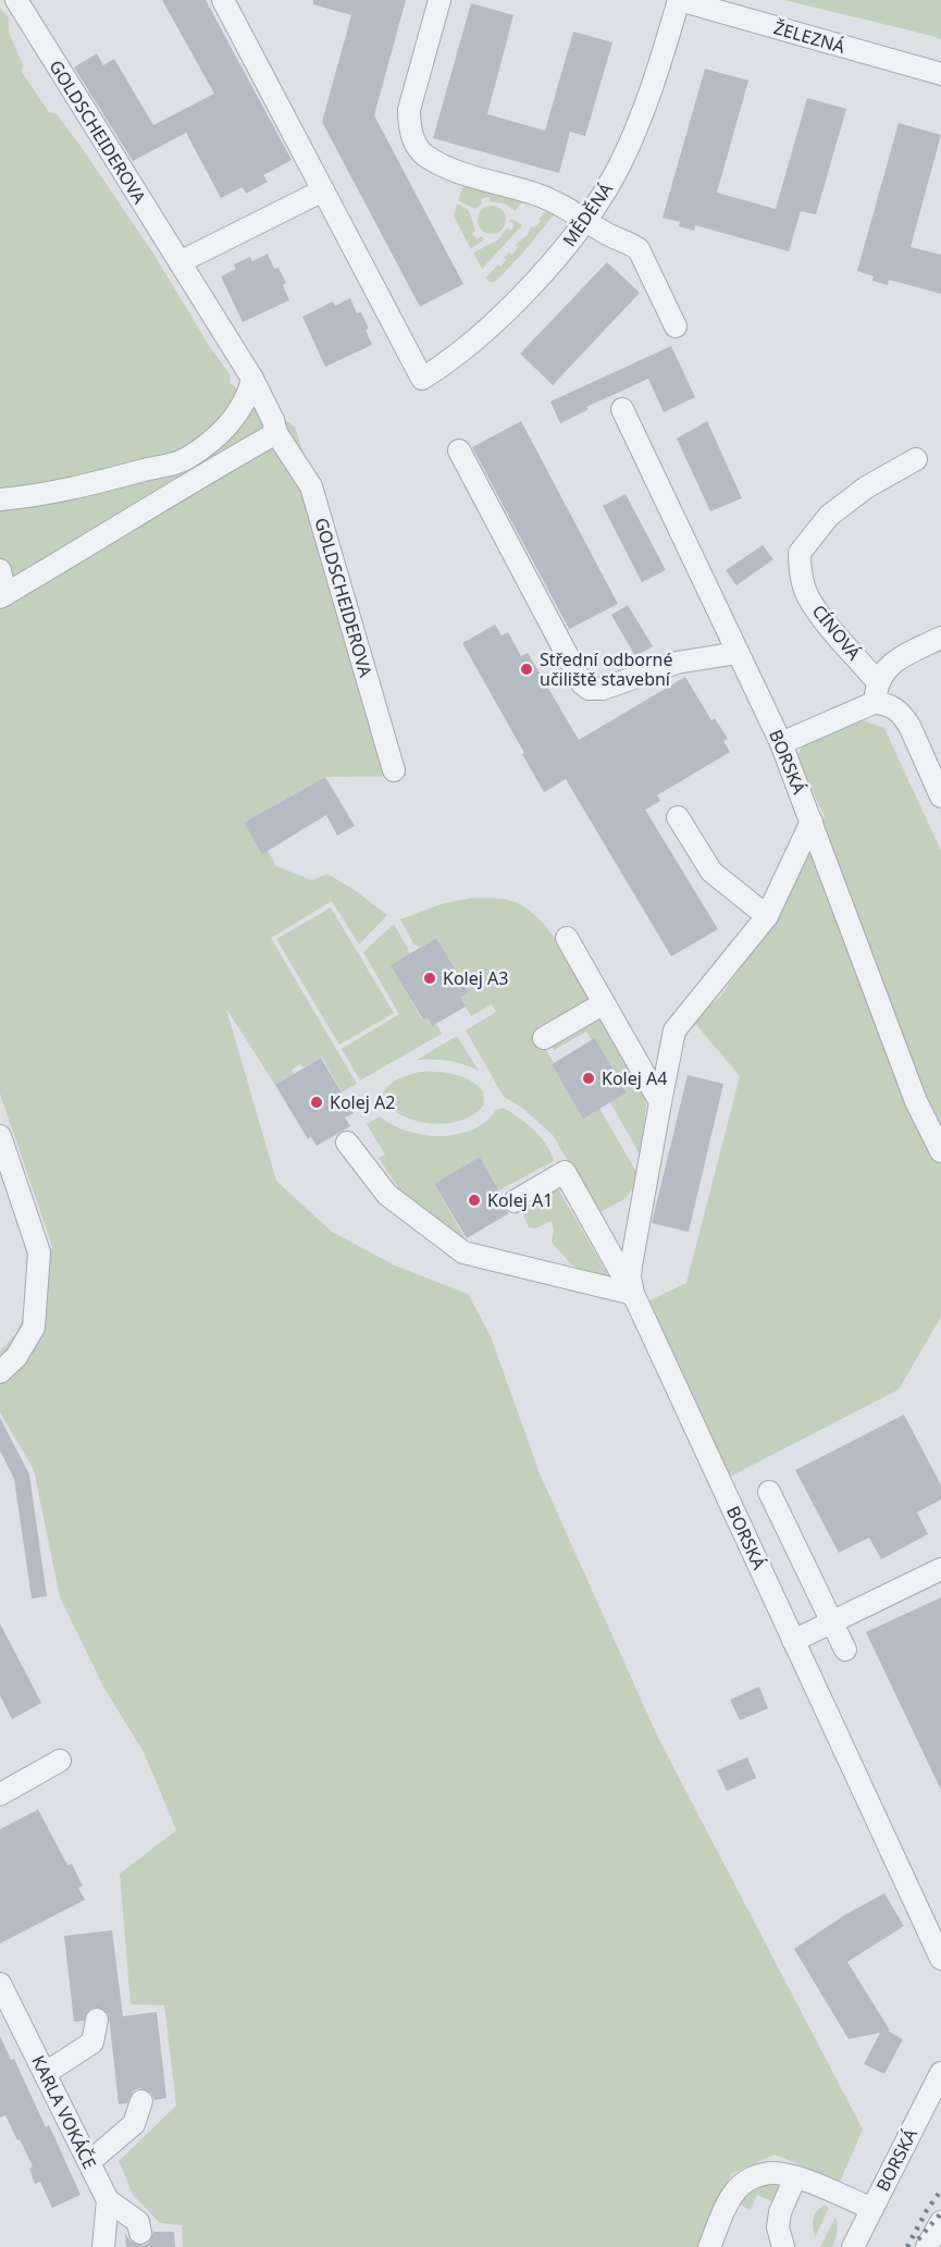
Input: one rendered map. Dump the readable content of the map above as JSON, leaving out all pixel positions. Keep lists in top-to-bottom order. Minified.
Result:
{"streets":{"street":["ŽELEZNÁ","GOLDSCHEIDEROVA","MĚDĚNÁ","CÍNOVÁ","BORSKÁ","KARLA VOKÁČE"]},"crossings":[["ŽELEZNÁ","MĚDĚNÁ"]],"places":["Střední odborné učiliště stavební","Kolej A3","Kolej A4","Kolej A2","Kolej A1"]}
